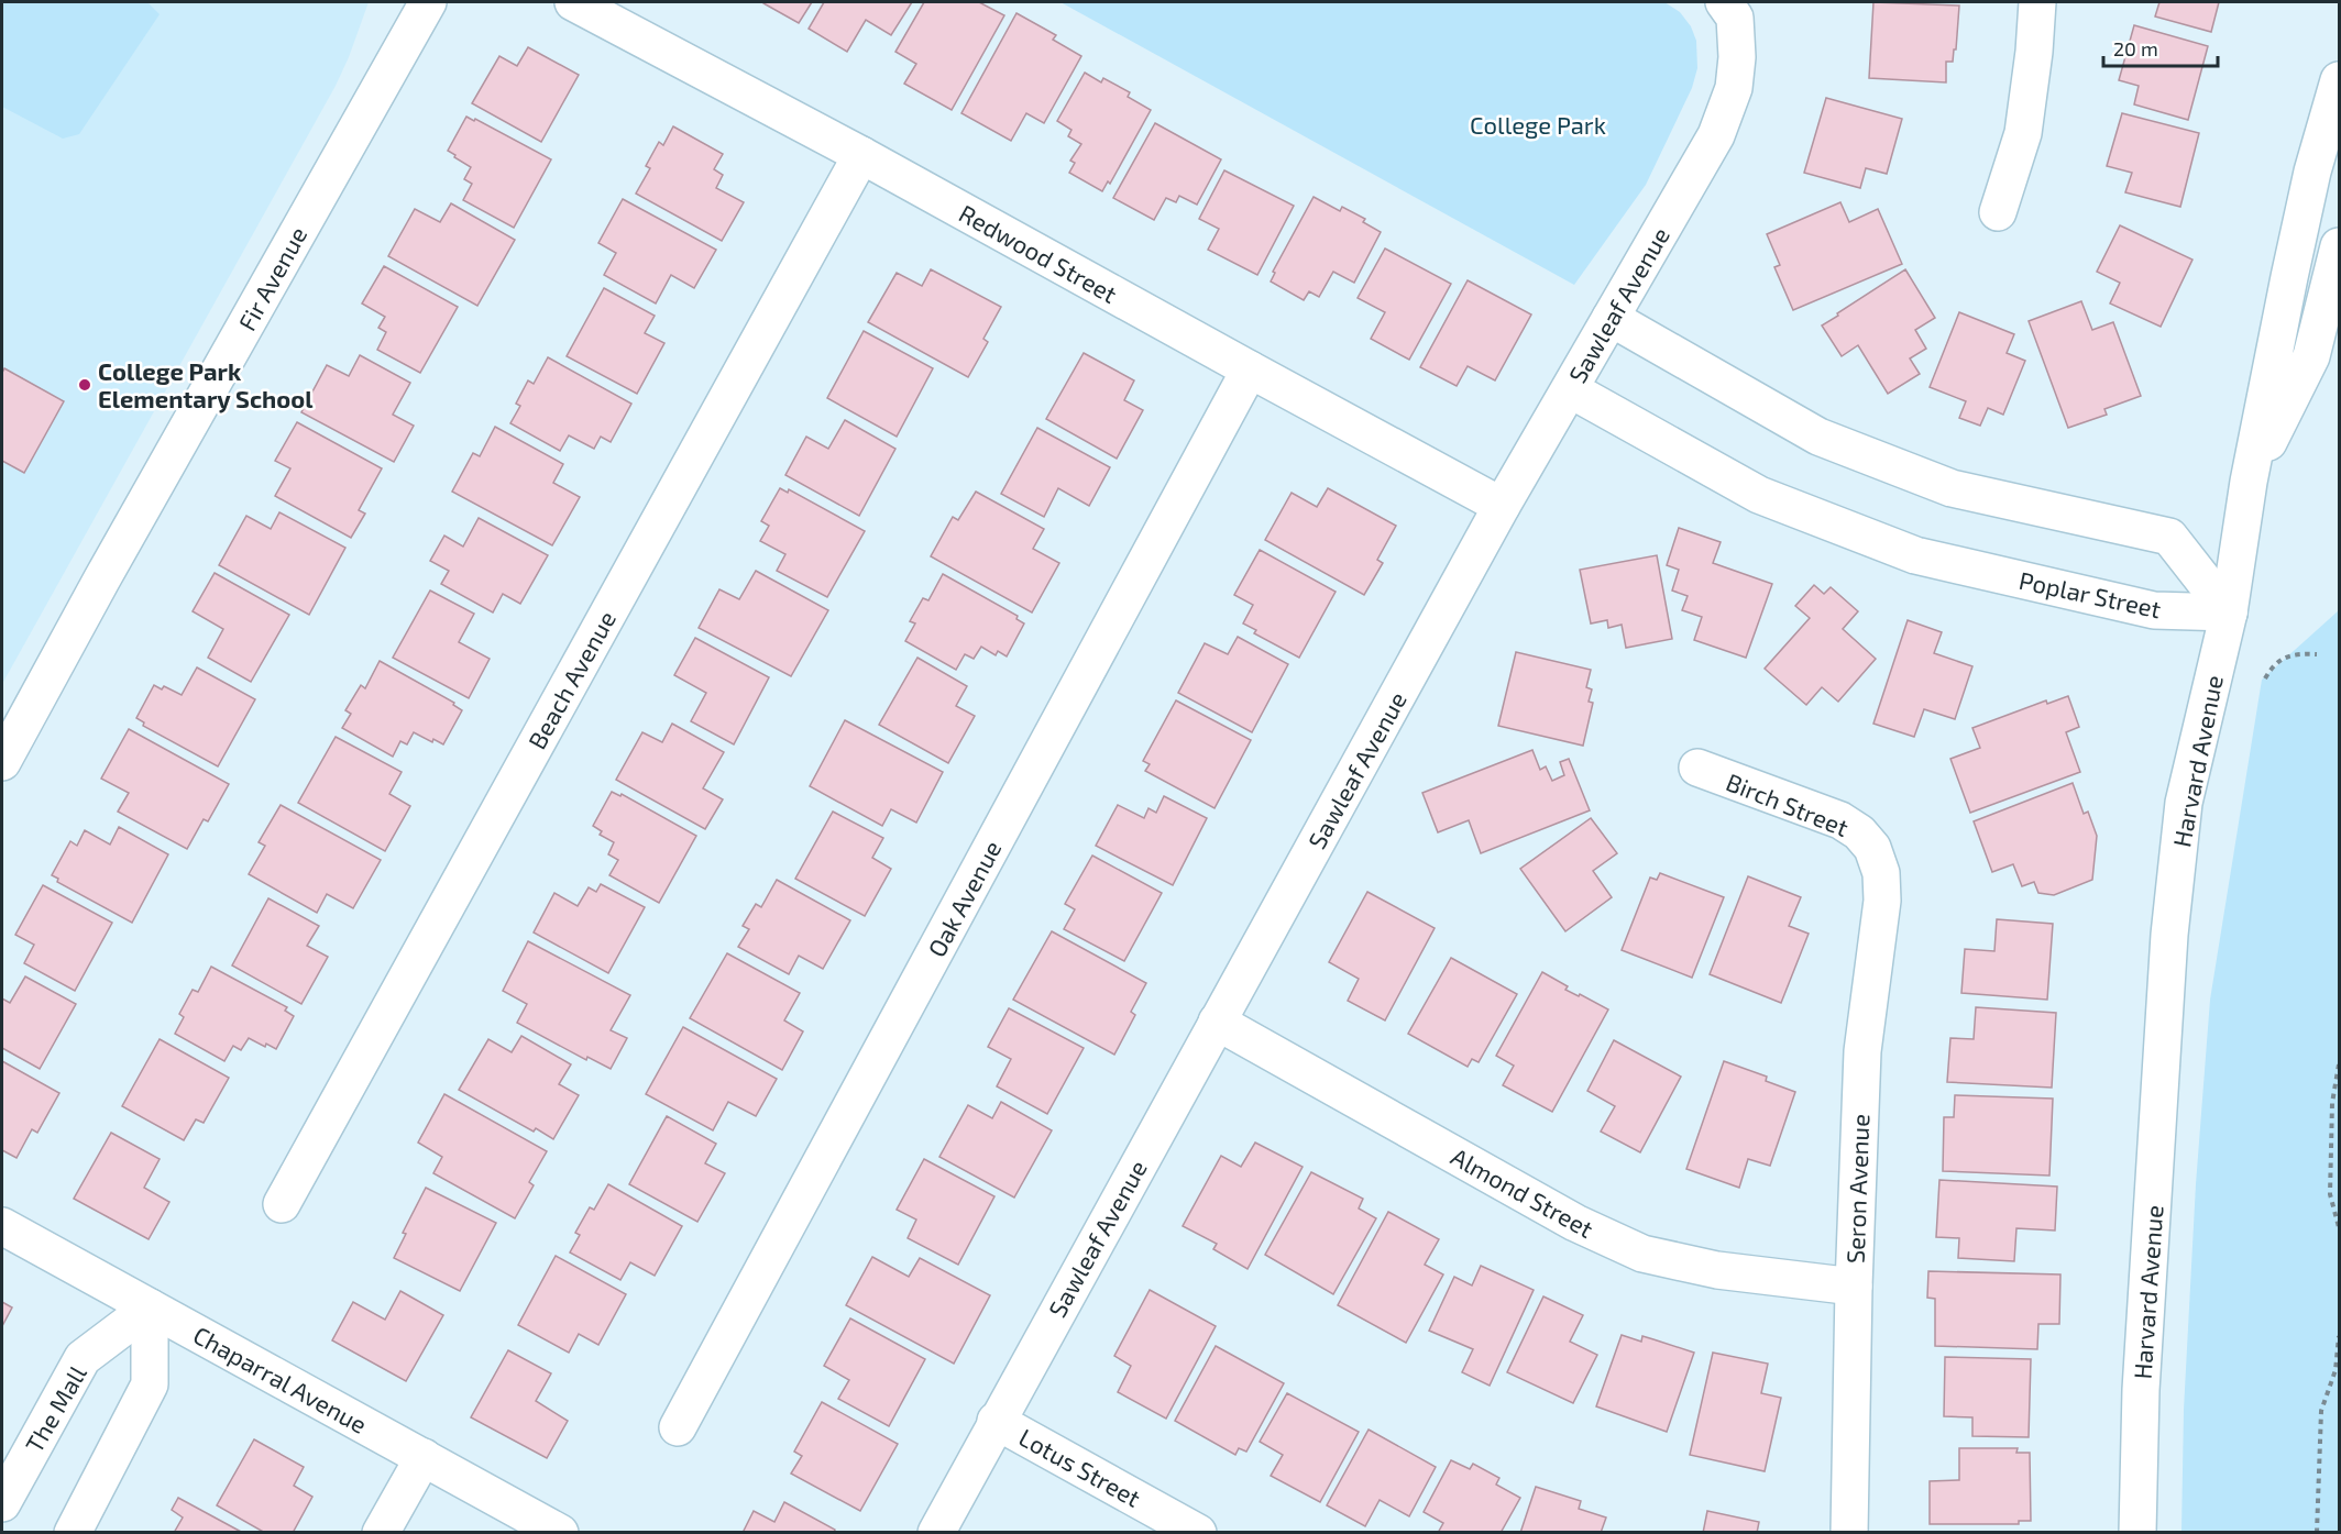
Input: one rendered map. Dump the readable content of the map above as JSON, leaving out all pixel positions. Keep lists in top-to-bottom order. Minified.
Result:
{"streets":{"street":["Redwood Street","Fir Avenue","Sawleaf Avenue","Poplar Street","Beach Avenue","Harvard Avenue","Birch Street","Oak Avenue","Seron Avenue","Almond Street","Chaparral Avenue","The Mall","Lotus Street"]},"crossings":[["Redwood Street","Sawleaf Avenue"],["Redwood Street","Beach Avenue"],["Redwood Street","Oak Avenue"],["Sawleaf Avenue","Poplar Street"],["Sawleaf Avenue","Almond Street"],["Sawleaf Avenue","Lotus Street"],["Poplar Street","Harvard Avenue"],["Birch Street","Seron Avenue"],["Seron Avenue","Almond Street"],["Chaparral Avenue","The Mall"]],"parks":["College Park"],"places":["College Park Elementary School"],"scale_bar":"20 m"}
